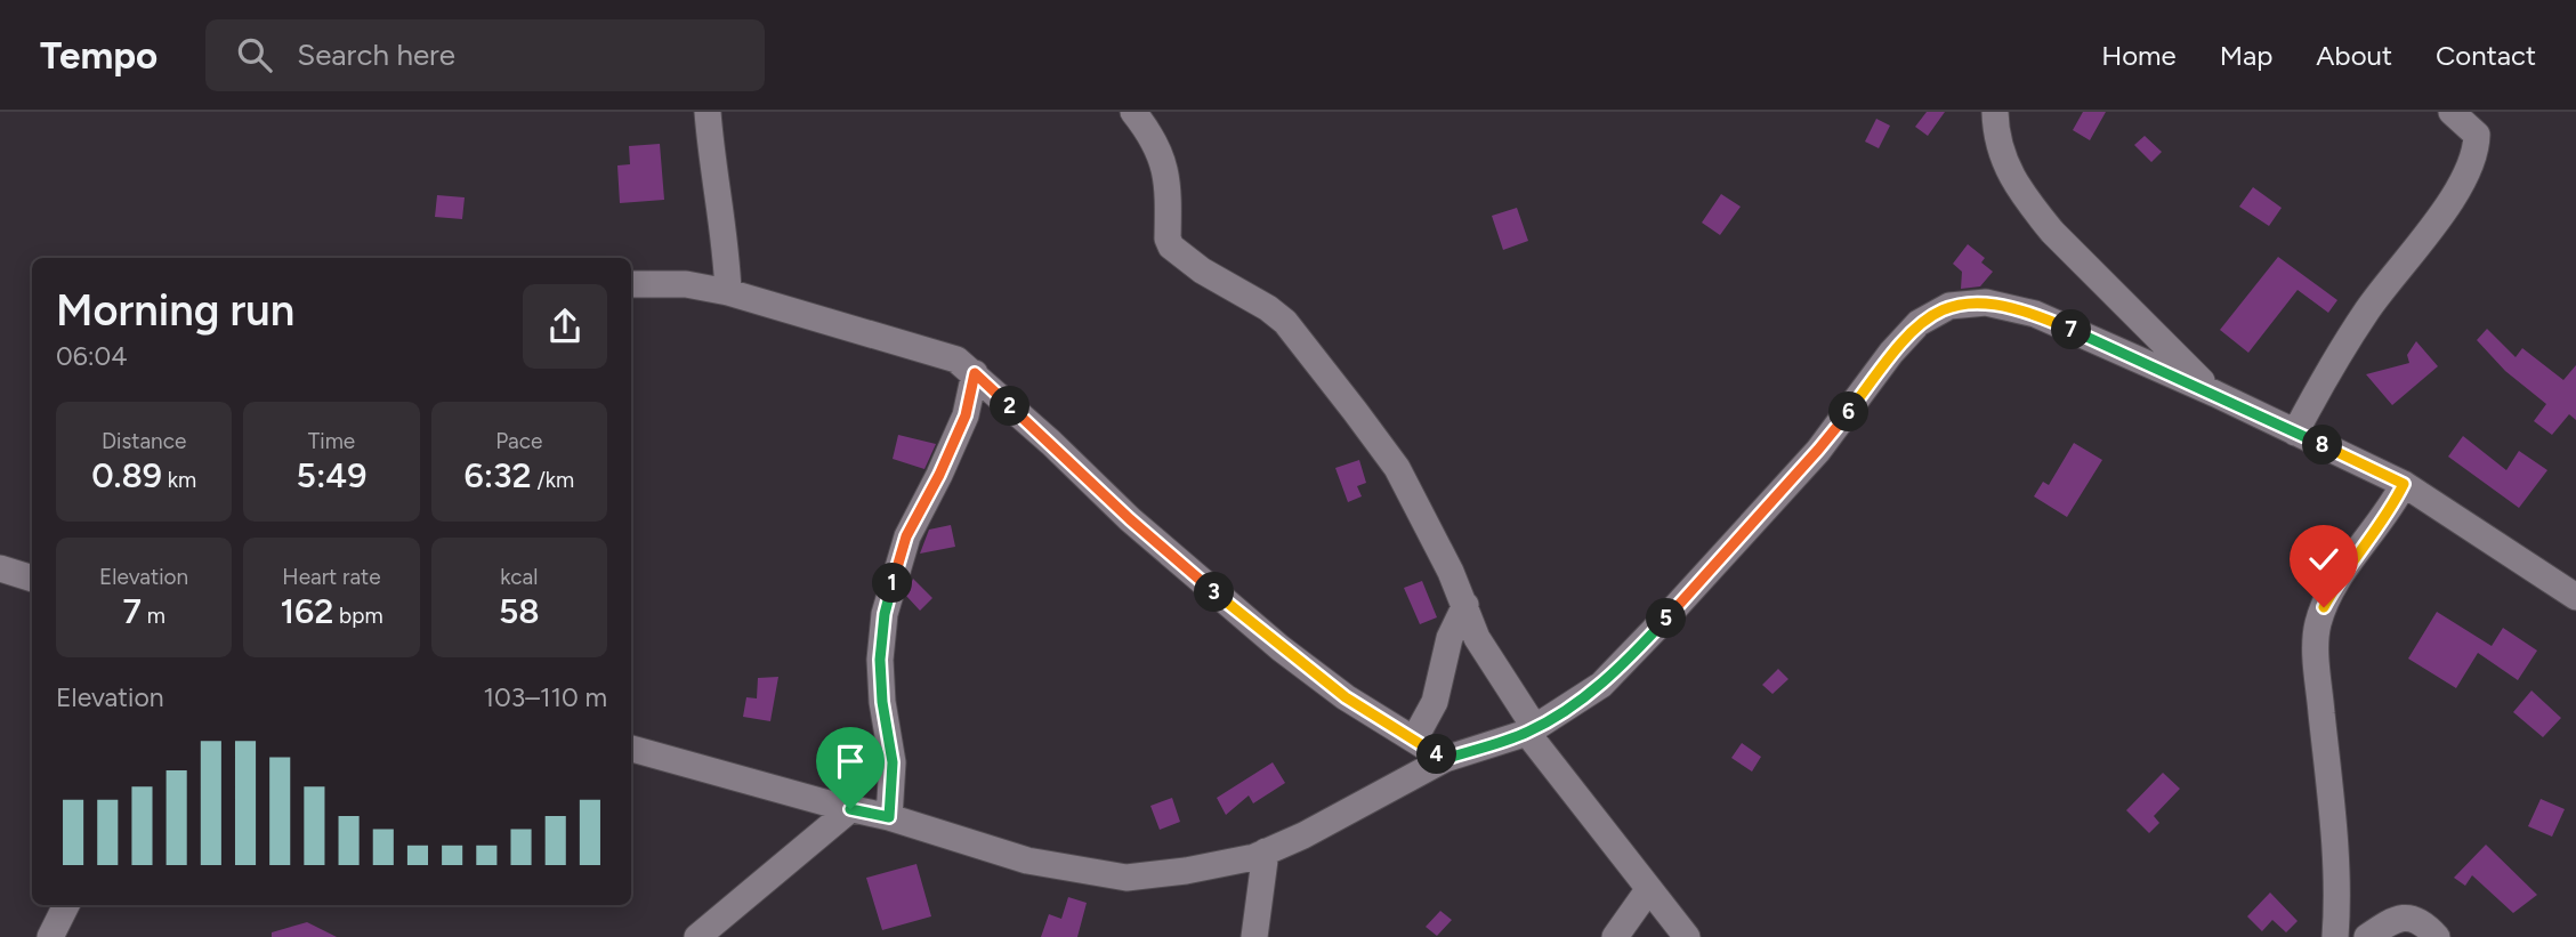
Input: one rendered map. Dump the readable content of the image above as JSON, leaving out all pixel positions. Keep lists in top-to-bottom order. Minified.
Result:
{"page":{"header":"Tempo","search":"Search here","nav":["Home","Map","About","Contact"],"heading":["Morning run","06:04"],"pins":["7","2","6","8","1","3","5","4"],"stats":[["Distance","0.89 km"],["Time","5:49"],["Pace","6:32 /km"],["Elevation","7 m"],["Heart rate","162 bpm"],["kcal","58"]],"chart":["Elevation","103–110 m"]}}
